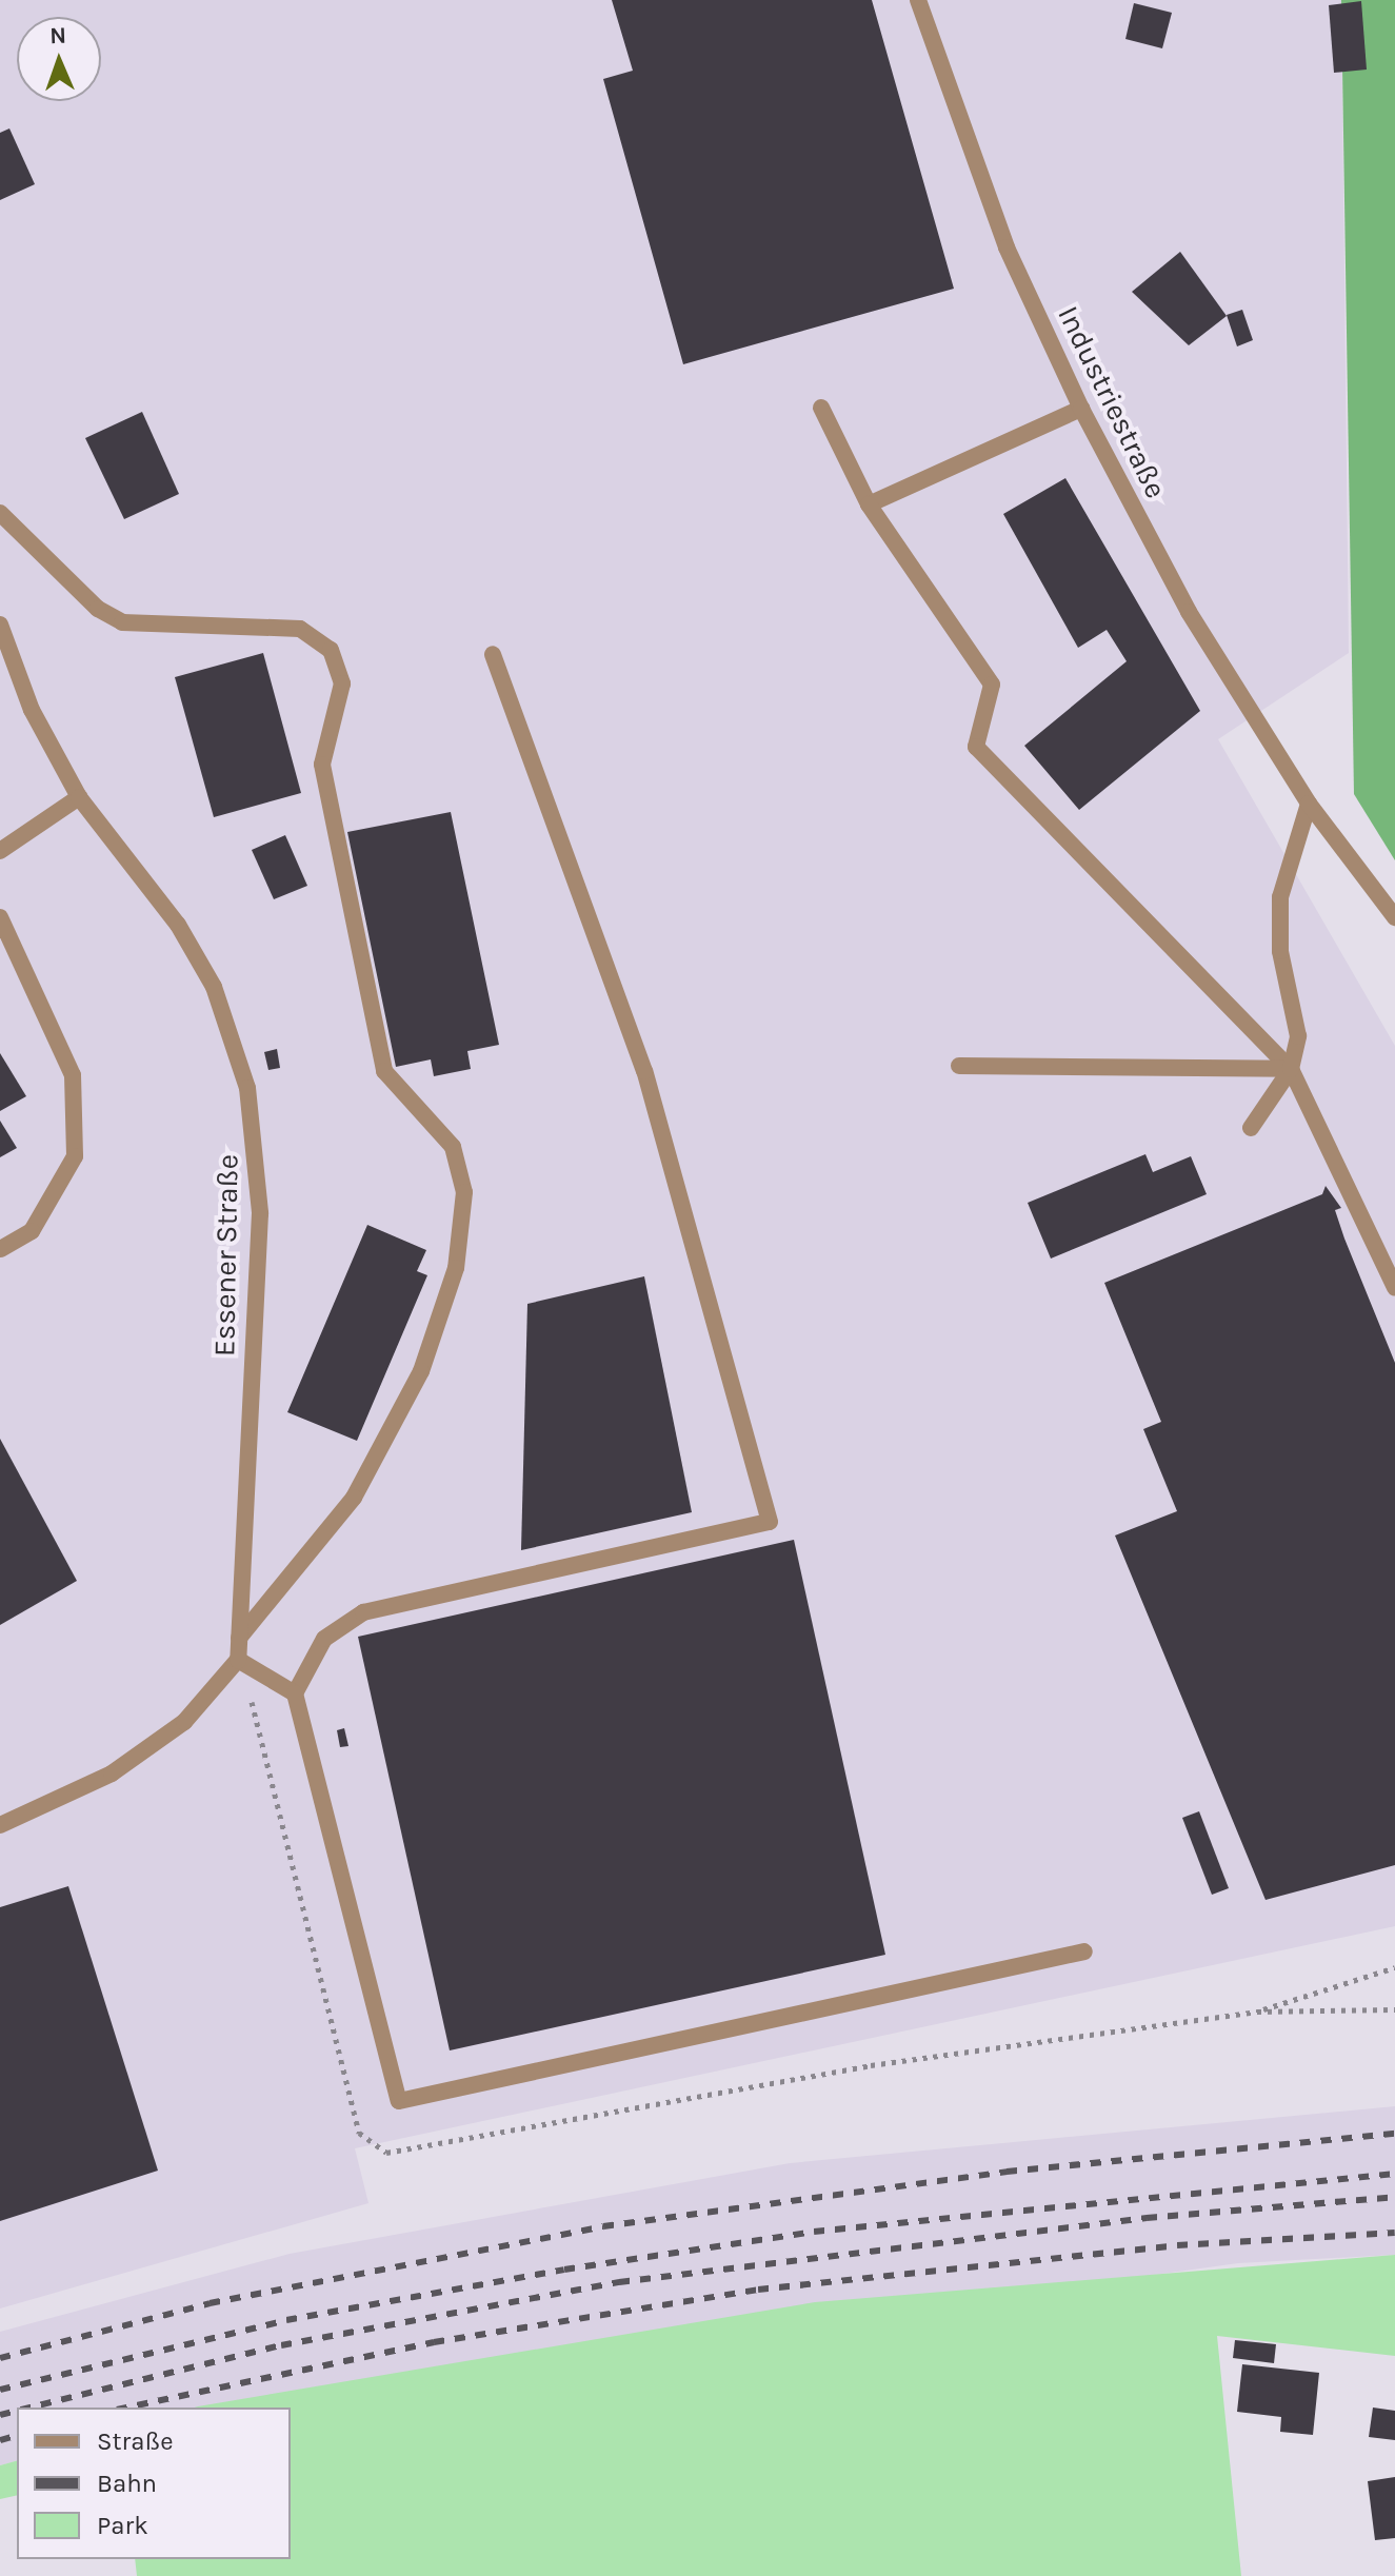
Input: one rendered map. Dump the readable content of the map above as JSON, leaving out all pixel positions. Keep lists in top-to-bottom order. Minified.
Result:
{"streets":{"street":["Industriestraße","Essener Straße"]},"legend":["Straße","Bahn","Park"],"north":"top"}
